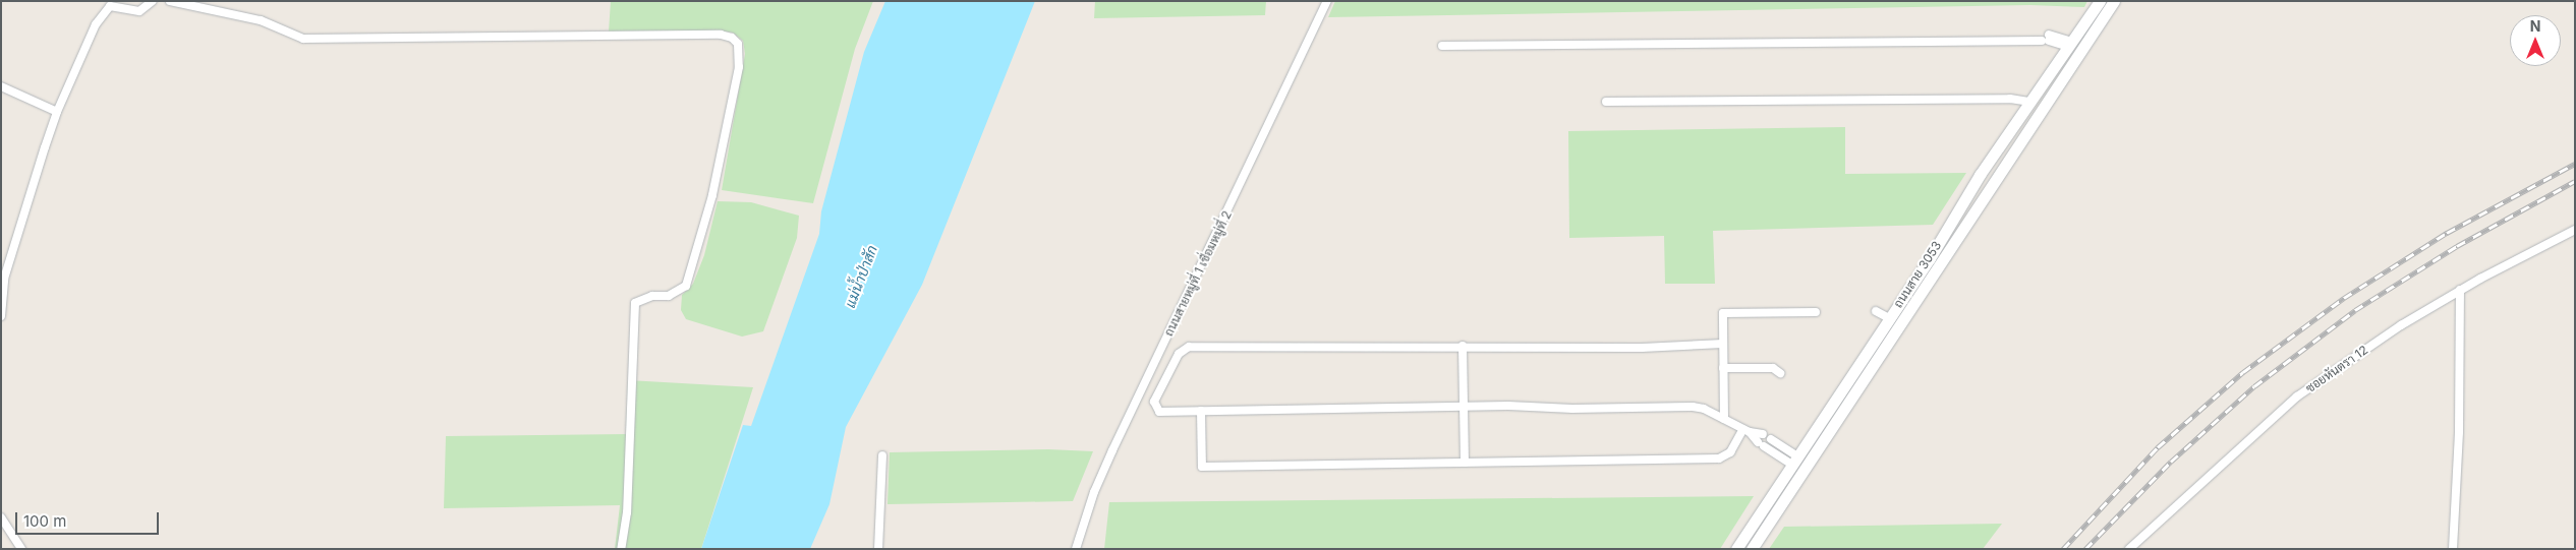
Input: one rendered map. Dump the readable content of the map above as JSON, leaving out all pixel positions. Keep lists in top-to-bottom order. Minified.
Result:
{"streets":{"main road":["ถนนสาย 3053"],"street":["ถนนสายหมู่ที่ 1 เชื่อมหมู่ที่ 2","ซอยหันตรา 12"]},"water":["แม่น้ำป่าสัก"],"scale_bar":"100 m","north":"top"}
